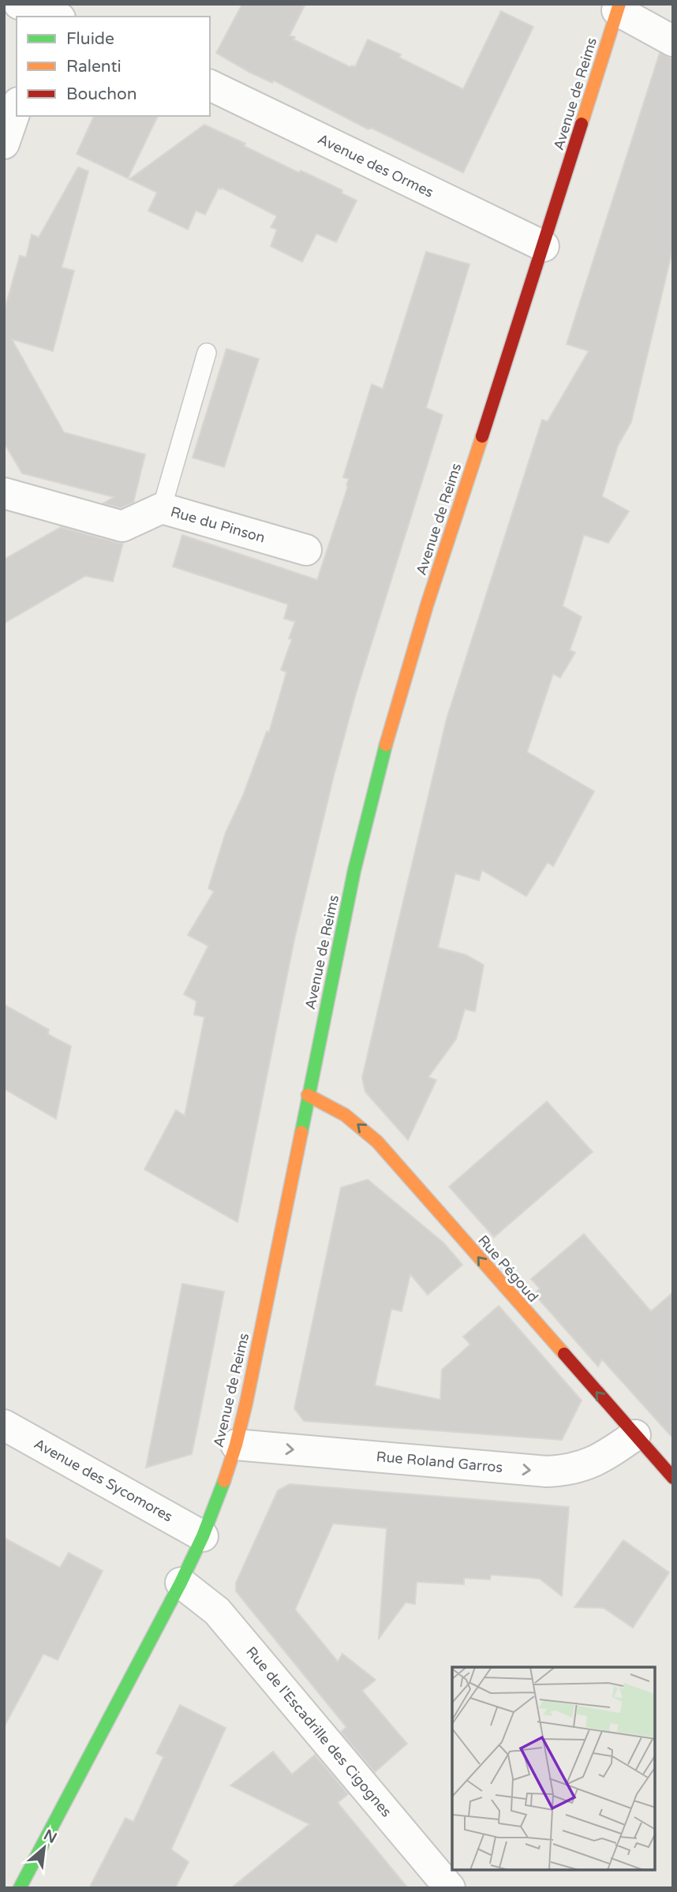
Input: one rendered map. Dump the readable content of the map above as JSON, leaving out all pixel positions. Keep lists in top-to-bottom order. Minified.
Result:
{"streets":{"street":["Avenue de Reims","Avenue des Ormes","Rue du Pinson","Rue Pégoud","Rue Roland Garros","Avenue des Sycomores","Rue de l'Escadrille des Cigognes"]},"crossings":[["Avenue de Reims","Avenue des Ormes"],["Avenue de Reims","Rue Pégoud"],["Avenue de Reims","Rue Roland Garros"],["Avenue de Reims","Avenue des Sycomores"],["Avenue de Reims","Rue de l'Escadrille des Cigognes"],["Rue Pégoud","Rue Roland Garros"]],"one_way":["Rue Pégoud","Rue Roland Garros"],"legend":["Fluide","Ralenti","Bouchon"],"north":"top right"}
